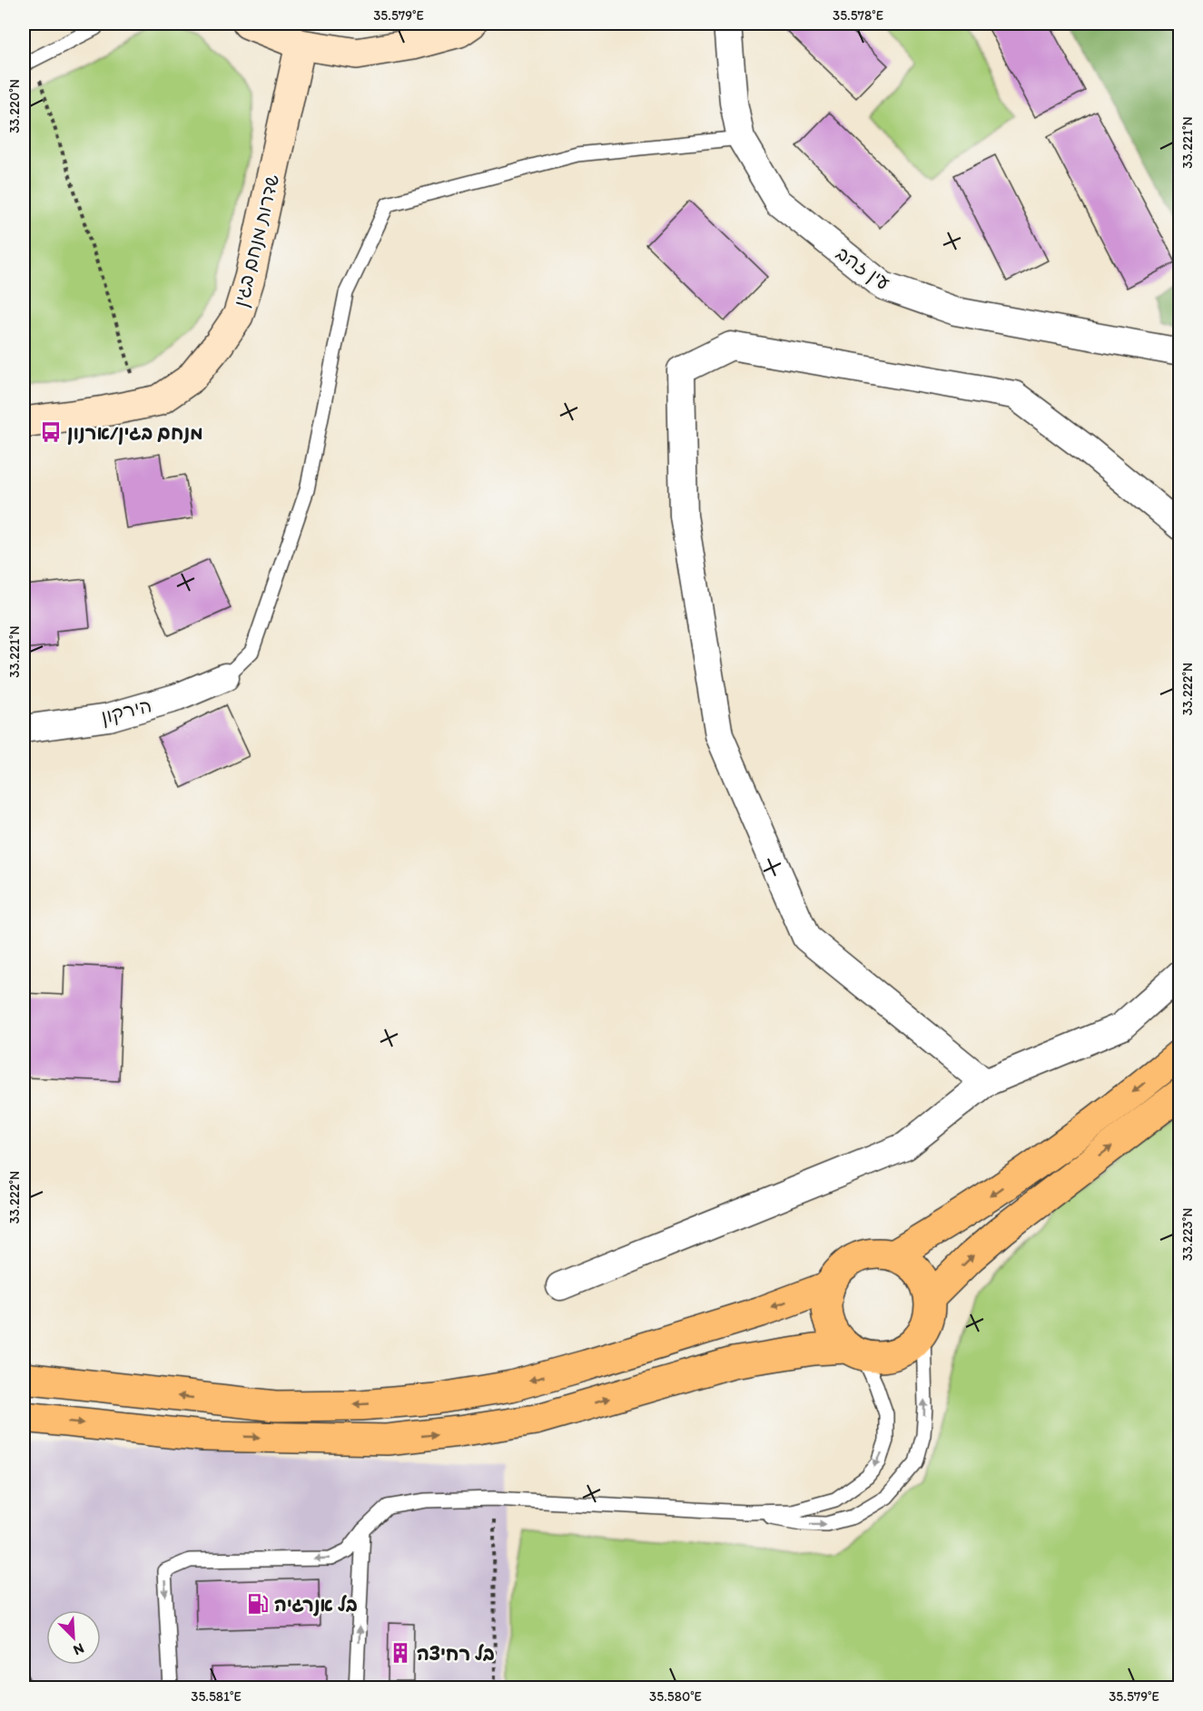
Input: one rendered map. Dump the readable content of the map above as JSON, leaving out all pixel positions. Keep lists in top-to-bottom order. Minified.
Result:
{"streets":{"street":["שדרות מנחם בגין","עין זהב","הירקון"]},"places":{"bus stop":["מנחם בגין/ארנון"],"fuel station":["בל אנרגיה"],"building":["בל רחיצה"]},"north":"bottom right","coordinates":["35.579°E","35.578°E","33.220°N","33.221°N","33.222°N","33.223°N","35.581°E","35.580°E"]}
